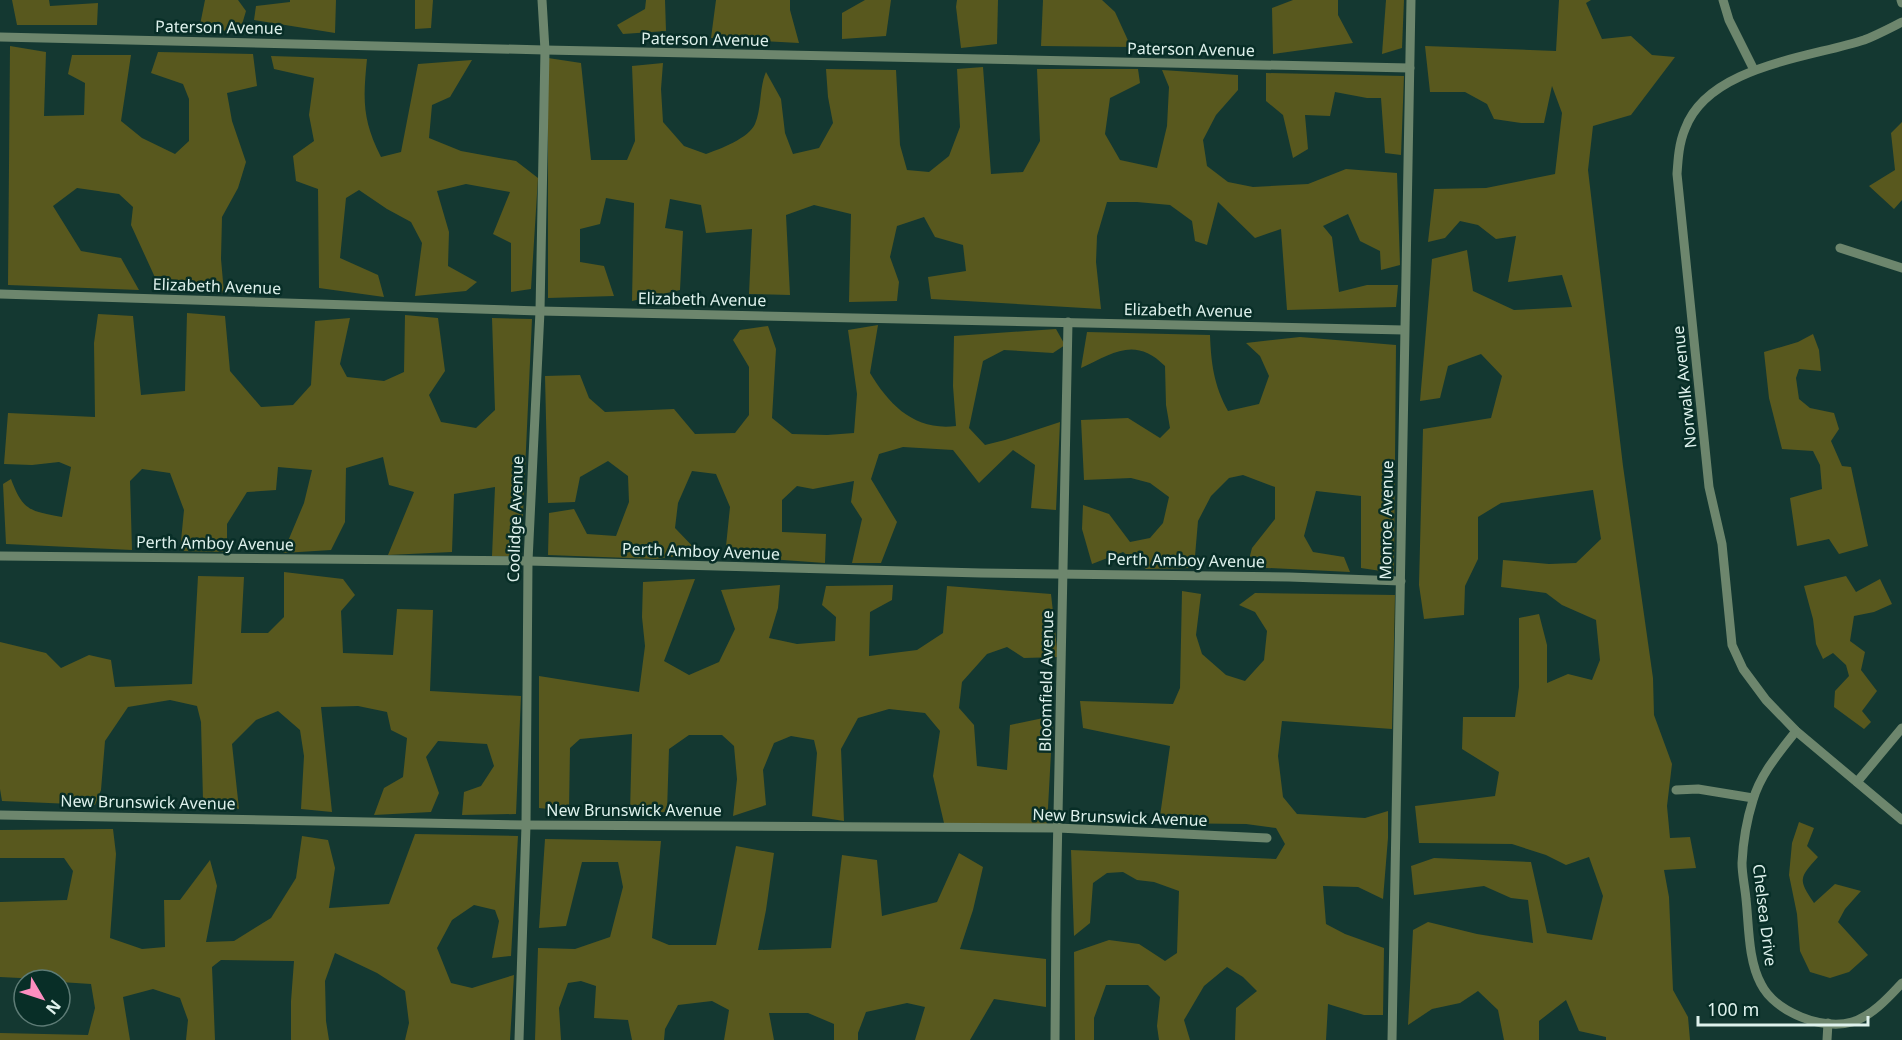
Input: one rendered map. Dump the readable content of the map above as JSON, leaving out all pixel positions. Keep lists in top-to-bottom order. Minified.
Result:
{"streets":{"street":["Paterson Avenue","Elizabeth Avenue","Norwalk Avenue","Coolidge Avenue","Monroe Avenue","Perth Amboy Avenue","Bloomfield Avenue","New Brunswick Avenue","Chelsea Drive"]},"crossings":[["Paterson Avenue","Coolidge Avenue"],["Paterson Avenue","Monroe Avenue"],["Elizabeth Avenue","Coolidge Avenue"],["Elizabeth Avenue","Monroe Avenue"],["Elizabeth Avenue","Bloomfield Avenue"],["Norwalk Avenue","Chelsea Drive"],["Coolidge Avenue","Perth Amboy Avenue"],["Coolidge Avenue","New Brunswick Avenue"],["Monroe Avenue","Perth Amboy Avenue"],["Perth Amboy Avenue","Bloomfield Avenue"],["Bloomfield Avenue","New Brunswick Avenue"]],"scale_bar":"100 m","north":"bottom right"}
